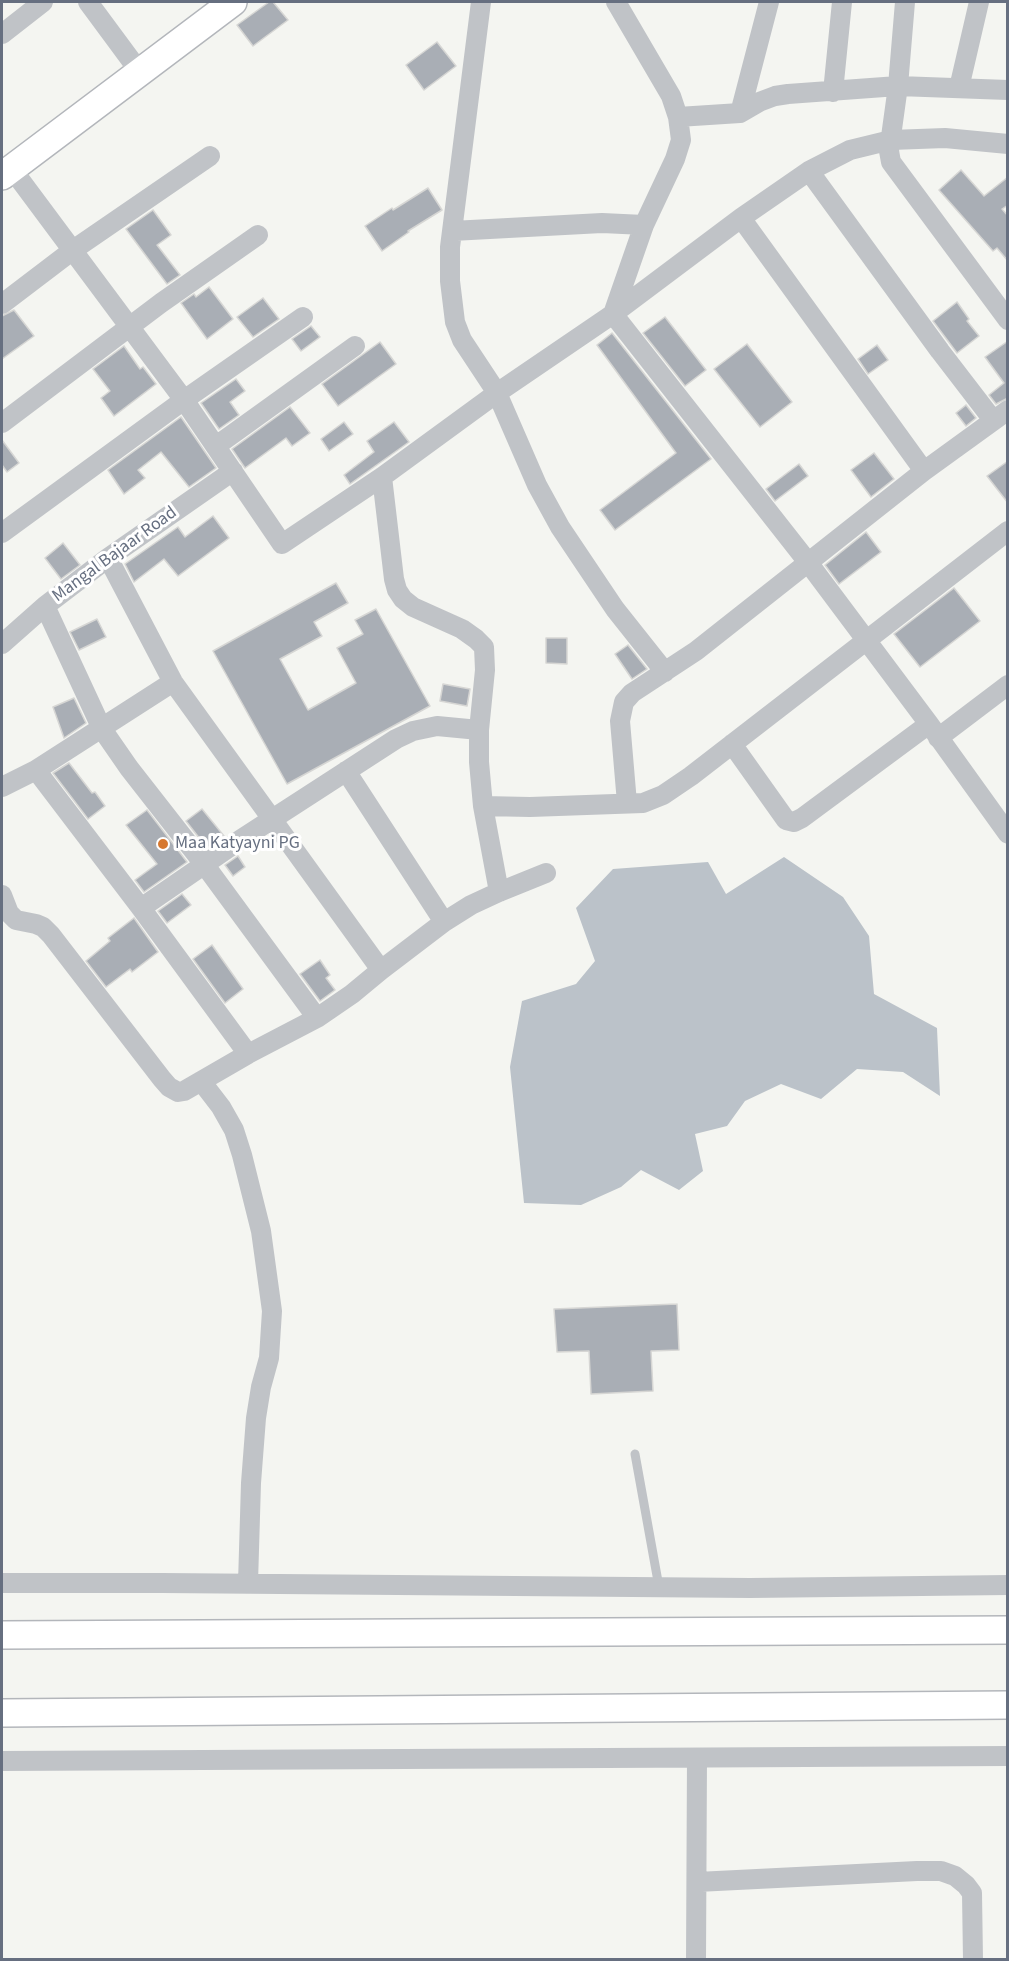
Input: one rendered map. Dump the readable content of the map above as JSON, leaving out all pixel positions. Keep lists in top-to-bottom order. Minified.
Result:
{"streets":{"street":["Mangal Bajaar Road"]},"places":["Maa Katyayni PG"]}
